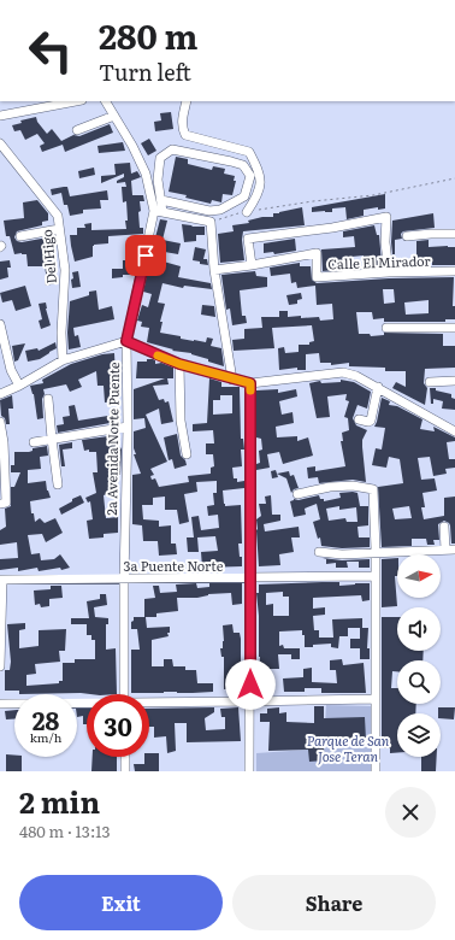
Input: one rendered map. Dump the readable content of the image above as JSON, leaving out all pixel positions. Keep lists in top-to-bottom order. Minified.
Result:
{"streets":{"street":["Del Higo","Calle El Mirador","2a Avenida Norte Puente","3a Puente Norte"]},"crossings":[["2a Avenida Norte Puente","3a Puente Norte"]],"parks":["Parque de San Jose Teran"],"north":"right","page":{"turn":["280 m","Turn left"],"speed":"28 km/h","limit":"30","heading":["2 min","480 m · 13:13"],"buttons":["Exit","Share"]}}
